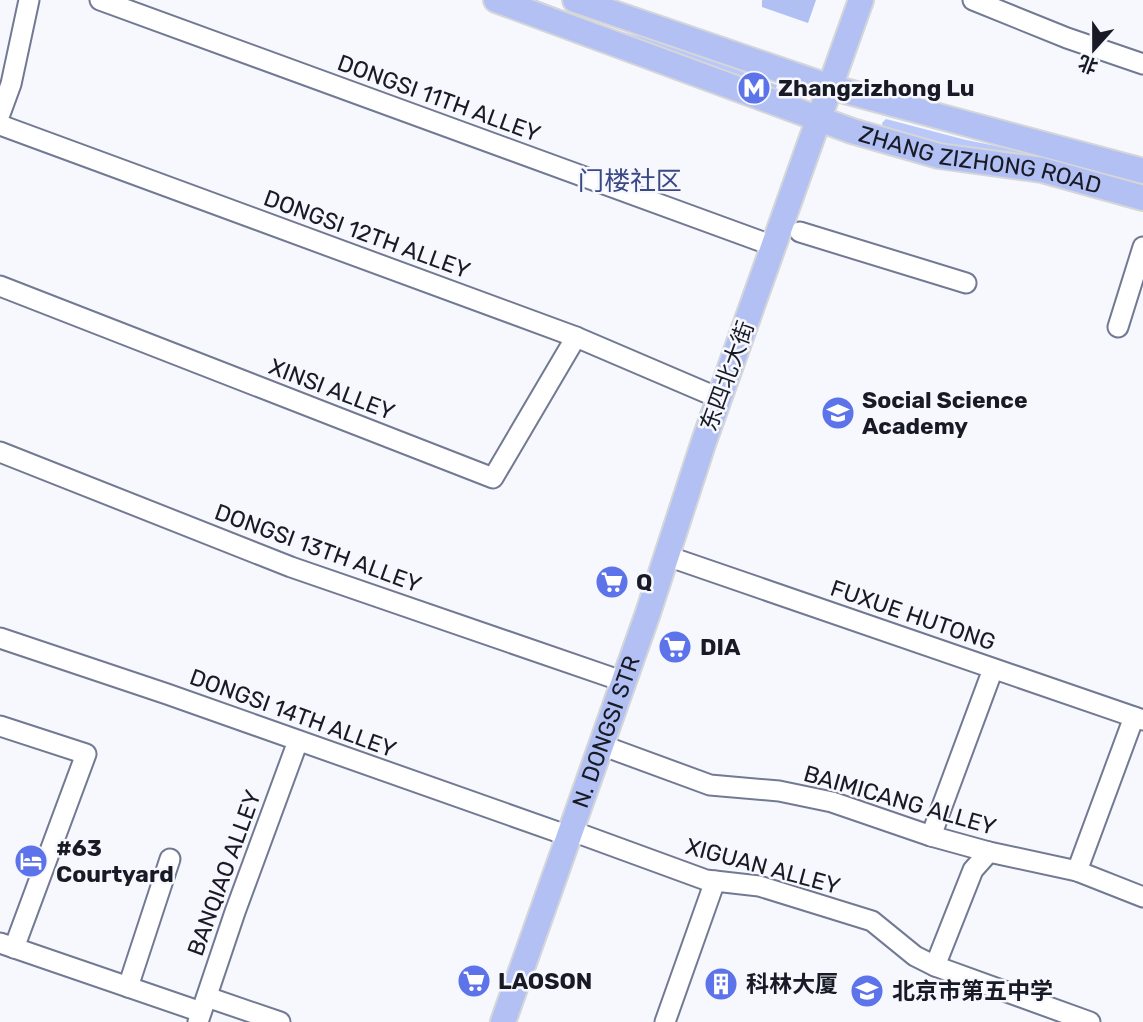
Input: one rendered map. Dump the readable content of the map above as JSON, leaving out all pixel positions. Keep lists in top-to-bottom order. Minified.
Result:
{"streets":{"main road":["ZHANG ZIZHONG ROAD","东四北大街","N. DONGSI STR"],"street":["DONGSI 11TH ALLEY","DONGSI 12TH ALLEY","XINSI ALLEY","DONGSI 13TH ALLEY","FUXUE HUTONG","DONGSI 14TH ALLEY","BAIMICANG ALLEY","XIGUAN ALLEY","BANQIAO ALLEY"]},"crossings":[["DONGSI 11TH ALLEY","东四北大街"],["ZHANG ZIZHONG ROAD","东四北大街"],["DONGSI 12TH ALLEY","东四北大街"],["DONGSI 12TH ALLEY","XINSI ALLEY"],["东四北大街","N. DONGSI STR"],["DONGSI 13TH ALLEY","N. DONGSI STR"],["FUXUE HUTONG","N. DONGSI STR"],["DONGSI 14TH ALLEY","N. DONGSI STR"],["DONGSI 14TH ALLEY","XIGUAN ALLEY"],["DONGSI 14TH ALLEY","BANQIAO ALLEY"],["N. DONGSI STR","BAIMICANG ALLEY"],["N. DONGSI STR","XIGUAN ALLEY"]],"districts":["门楼社区"],"places":{"metro station":["Zhangzizhong Lu"],"school or university":["Social Science Academy","北京市第五中学"],"supermarket":["Q","DIA","LAOSON"],"hotel":["#63 Courtyard"],"building":["科林大厦"]},"north":"bottom"}
